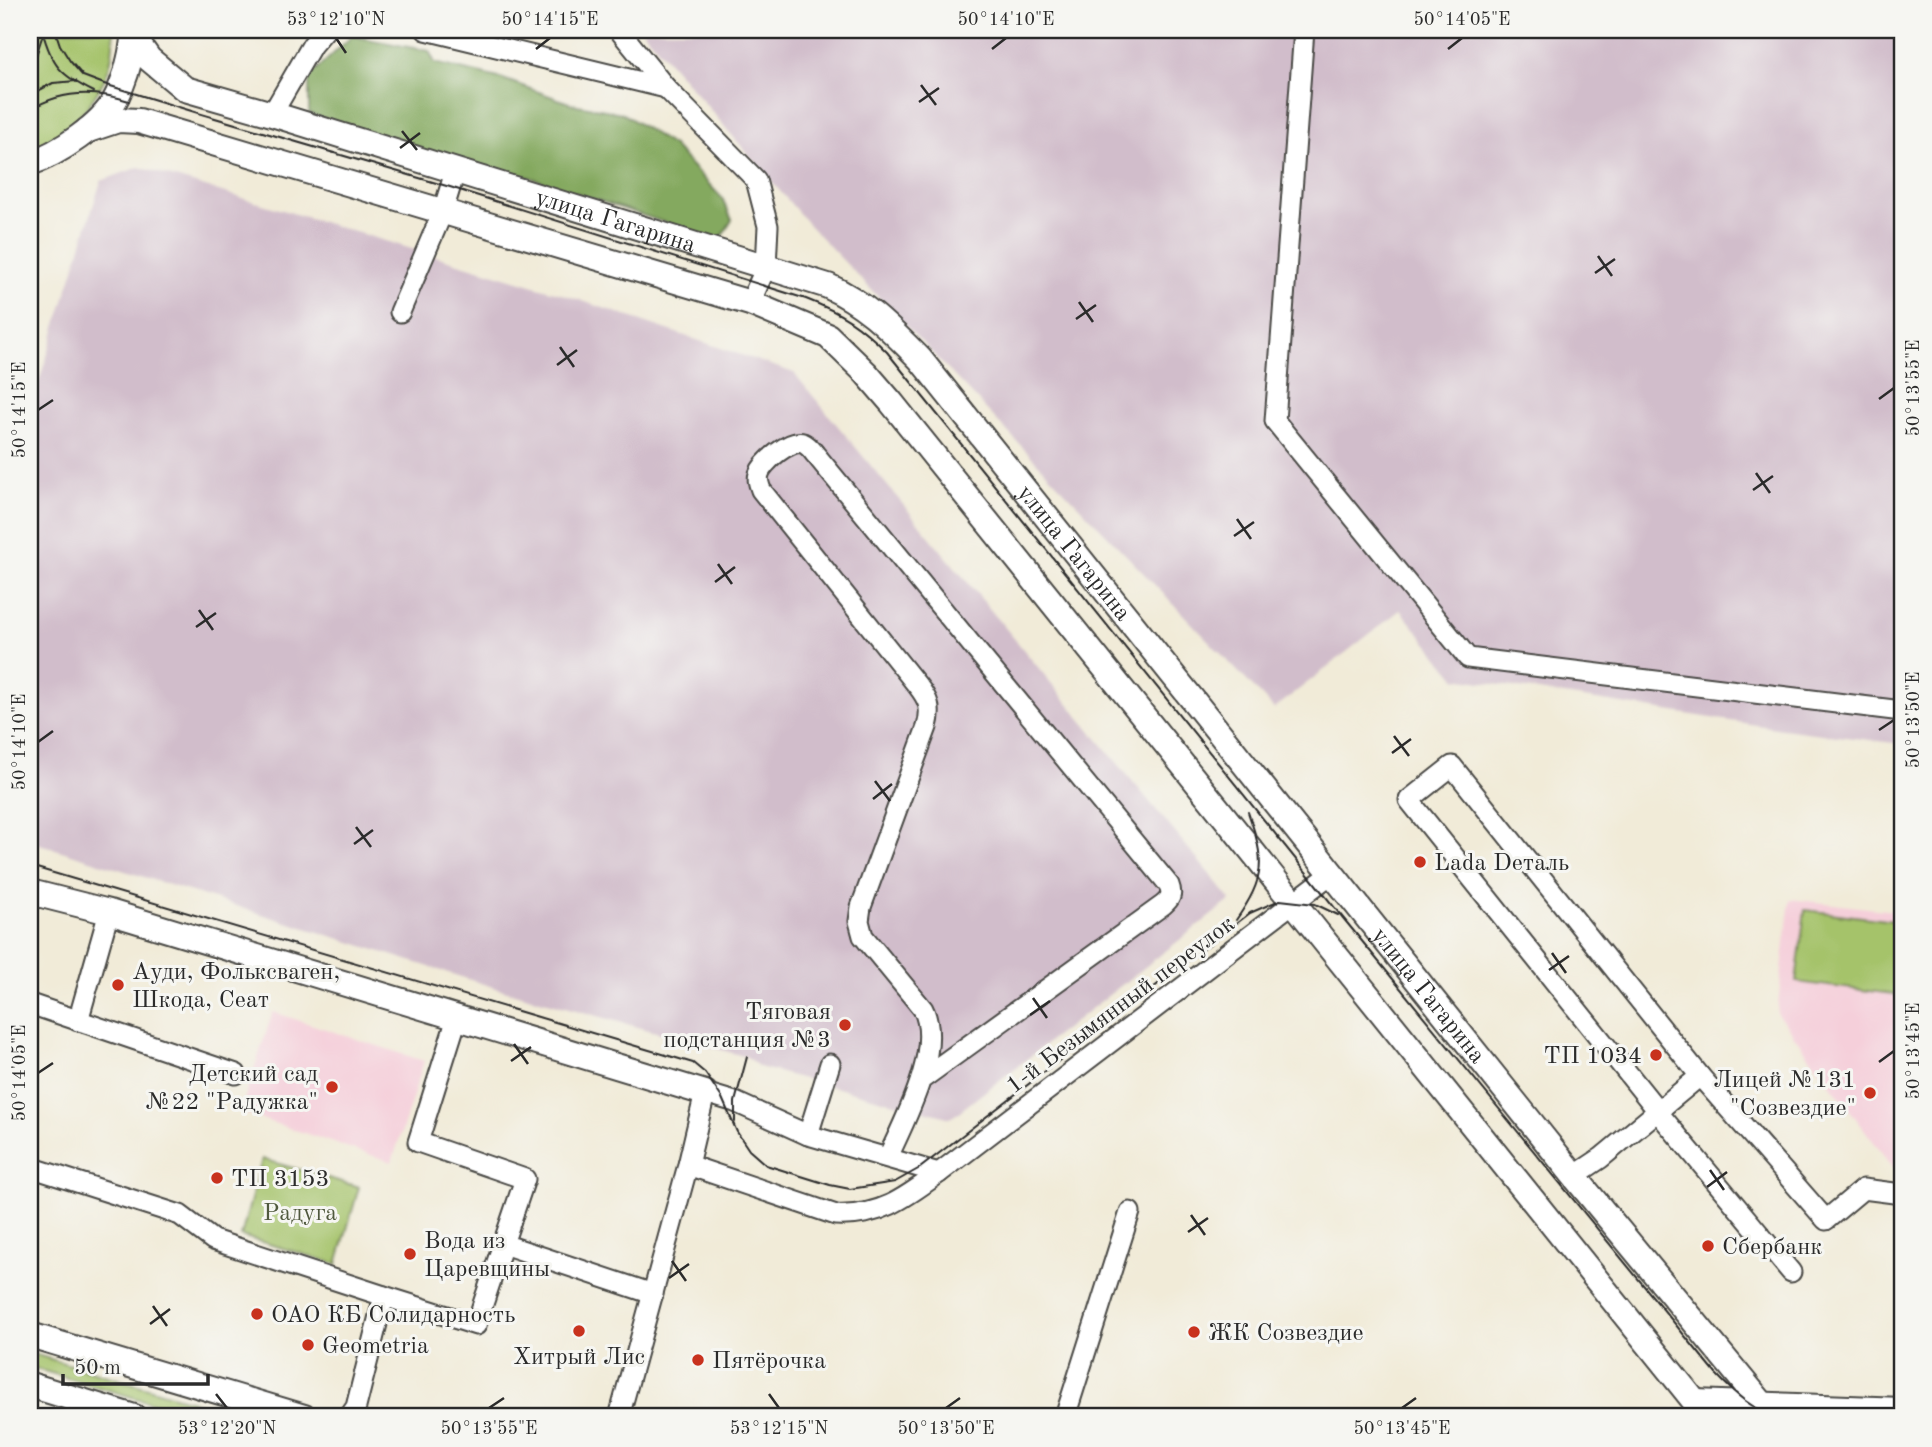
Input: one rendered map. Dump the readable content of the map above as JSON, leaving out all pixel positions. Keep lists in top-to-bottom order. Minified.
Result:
{"streets":{"main road":["улица Гагарина"],"street":["1-й Безымянный переулок"]},"crossings":[["улица Гагарина","1-й Безымянный переулок"]],"parks":["Радyга"],"places":["Lada Dеталь","Ауди, Фольксваген, Шкода, Сеат","Тяговая подстанция №3","ТП 1034","Детский сад №22 \"Радужка\"","Лицей №131 \"Созвездие\"","ТП 3153","Сбербанк","Вода из Царевщины","ОАО КБ Солидарность","Хитрый Лис","ЖК Созвездие","Geometria","Пятёрочка"],"scale_bar":"50 m","coordinates":["53°12'10\"N","50°14'15\"E","50°14'10\"E","50°14'05\"E","50°13'55\"E","50°13'50\"E","50°13'45\"E","53°12'20\"N","53°12'15\"N"]}
